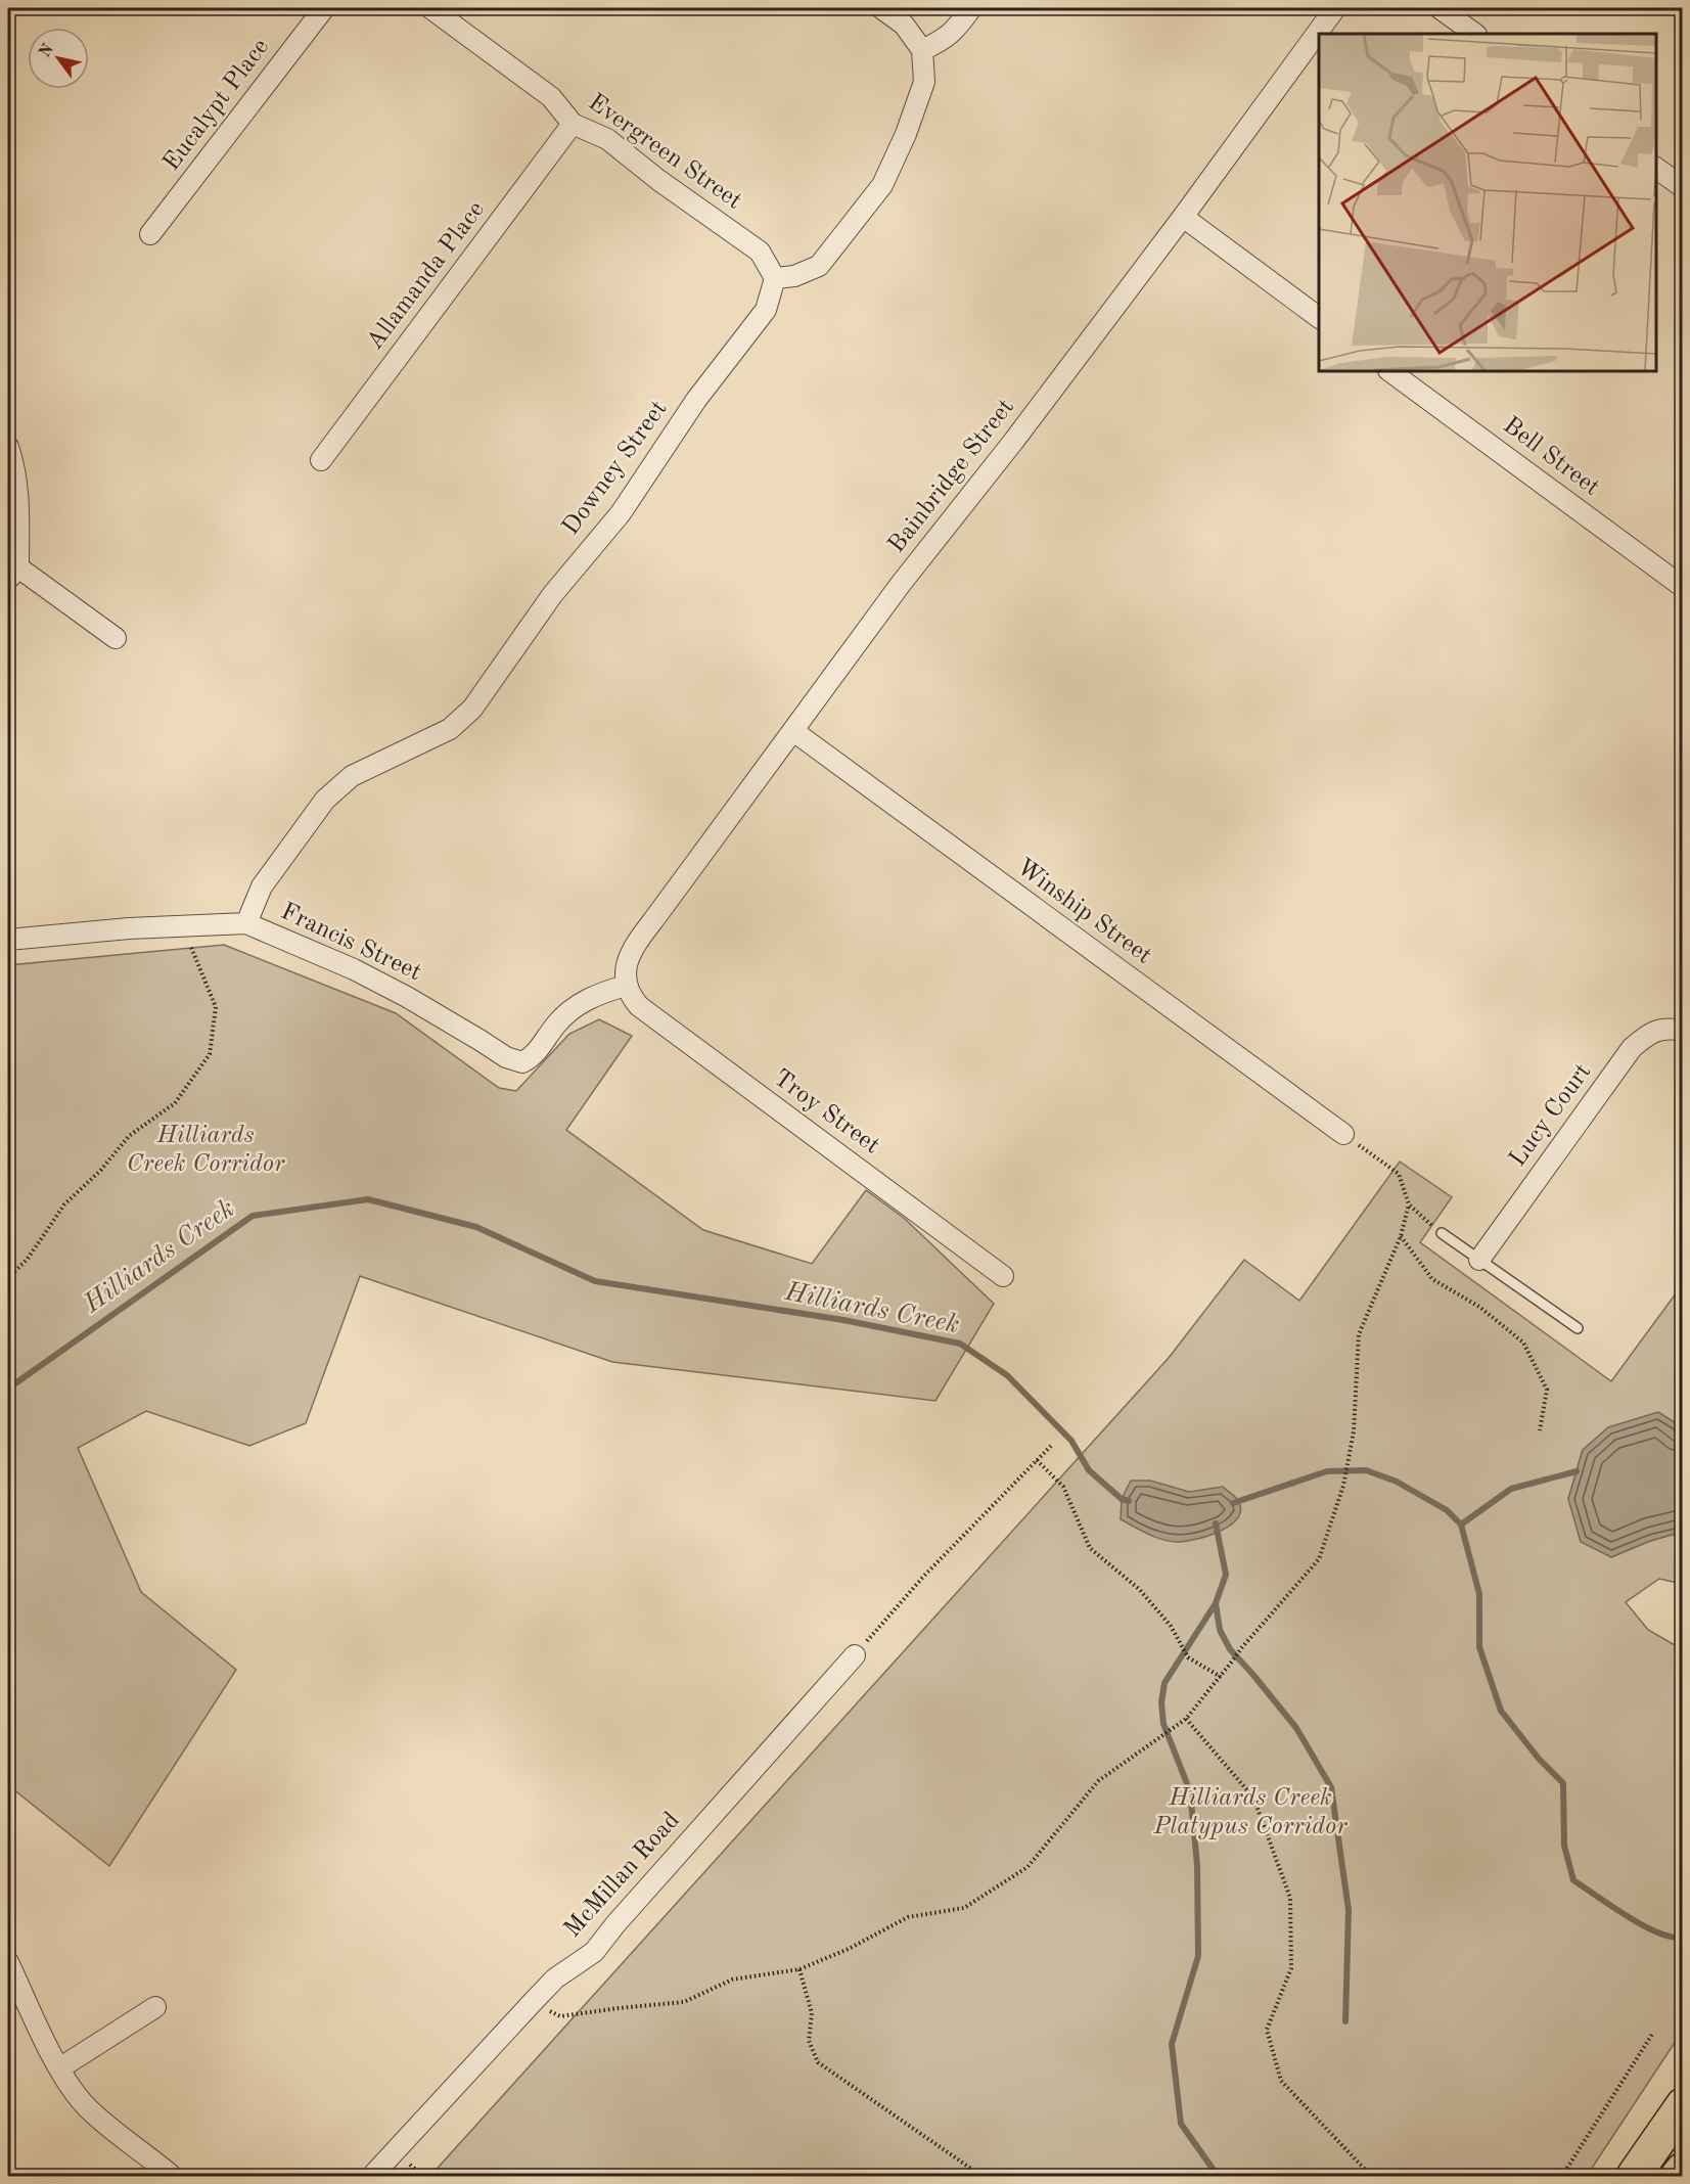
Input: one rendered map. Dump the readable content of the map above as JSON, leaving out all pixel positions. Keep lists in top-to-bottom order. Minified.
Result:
{"streets":{"street":["Eucalypt Place","Evergreen Street","Allamanda Place","Bell Street","Downey Street","Bainbridge Street","Winship Street","Francis Street","Troy Street","Lucy Court","McMillan Road"]},"crossings":[["Evergreen Street","Allamanda Place"],["Evergreen Street","Downey Street"],["Downey Street","Francis Street"],["Bainbridge Street","Winship Street"],["Bainbridge Street","Francis Street"],["Bainbridge Street","Troy Street"],["Francis Street","Troy Street"]],"water":["Hilliards Creek"],"parks":["Hilliards Creek Corridor","Hilliards Creek Platypus Corridor"],"north":"top left"}
